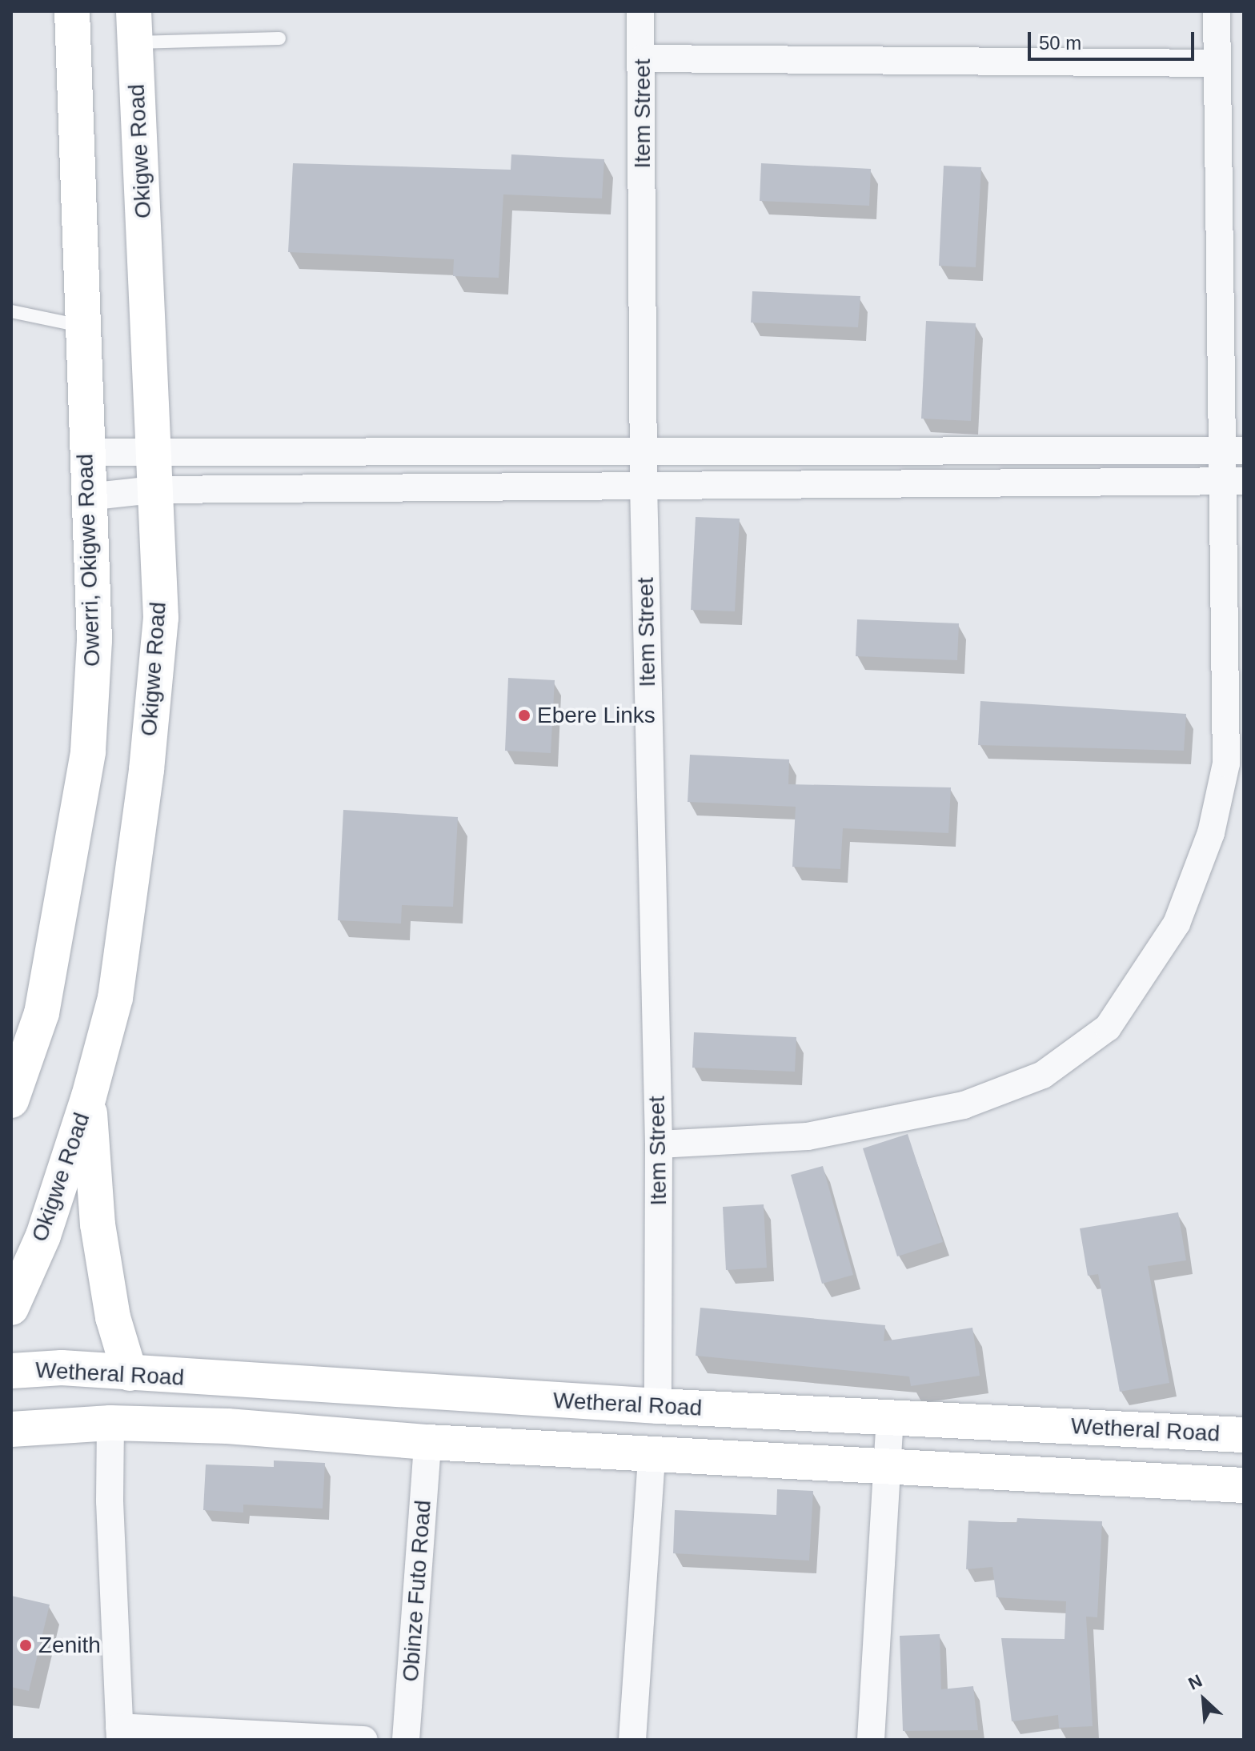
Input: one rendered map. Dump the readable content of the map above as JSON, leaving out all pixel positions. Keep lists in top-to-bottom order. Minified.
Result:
{"streets":{"main road":["Okigwe Road","Owerri, Okigwe Road","Wetheral Road"],"street":["Item Street","Obinze Futo Road"]},"crossings":[["Item Street","Wetheral Road"]],"places":["Ebere Links","Zenith"],"scale_bar":"50 m","north":"top left"}
